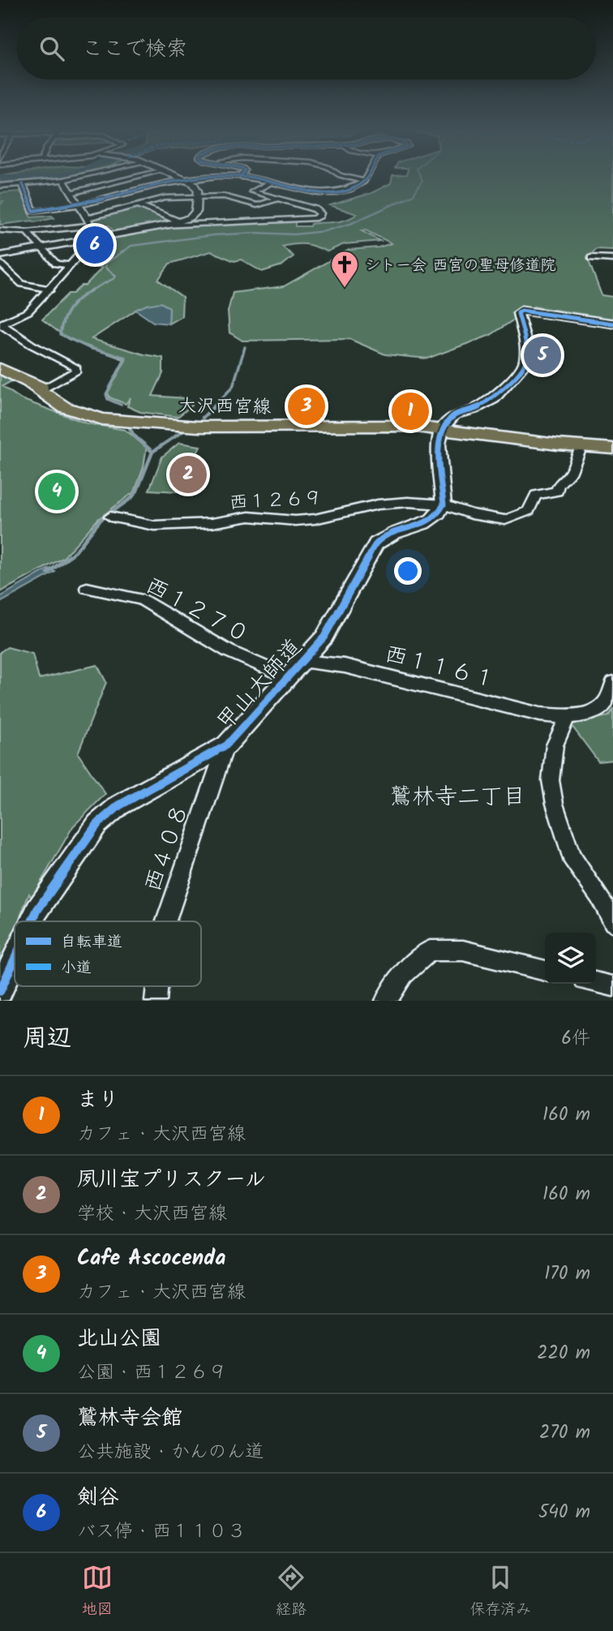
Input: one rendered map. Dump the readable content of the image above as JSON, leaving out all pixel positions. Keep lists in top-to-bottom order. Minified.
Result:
{"streets":{"main road":["大沢西宮線"],"street":["西１２６９","西１２７０","西１１６１","甲山大師道","西４０８"]},"crossings":[["大沢西宮線","西１２６９"],["西１２６９","甲山大師道"],["西１２７０","甲山大師道"],["西１１６１","甲山大師道"],["甲山大師道","西４０８"]],"districts":["鷲林寺二丁目"],"places":{"church":["シトー会 西宮の聖母修道院"]},"legend":["自転車道","小道"],"page":{"search":"ここで検索","pins":["6","5","3","1","2","4"],"heading":["周辺","6件"],"list":[{"mark":"1","name":"まり","note":"カフェ · 大沢西宮線","value":"160 m"},{"mark":"2","name":"夙川宝プリスクール","note":"学校 · 大沢西宮線","value":"160 m"},{"mark":"3","name":"Cafe Ascocenda","note":"カフェ · 大沢西宮線","value":"170 m"},{"mark":"4","name":"北山公園","note":"公園 · 西１２６９","value":"220 m"},{"mark":"5","name":"鷲林寺会館","note":"公共施設 · かんのん道","value":"270 m"},{"mark":"6","name":"剣谷","note":"バス停 · 西１１０３","value":"540 m"}],"nav":["地図","経路","保存済み"]}}
